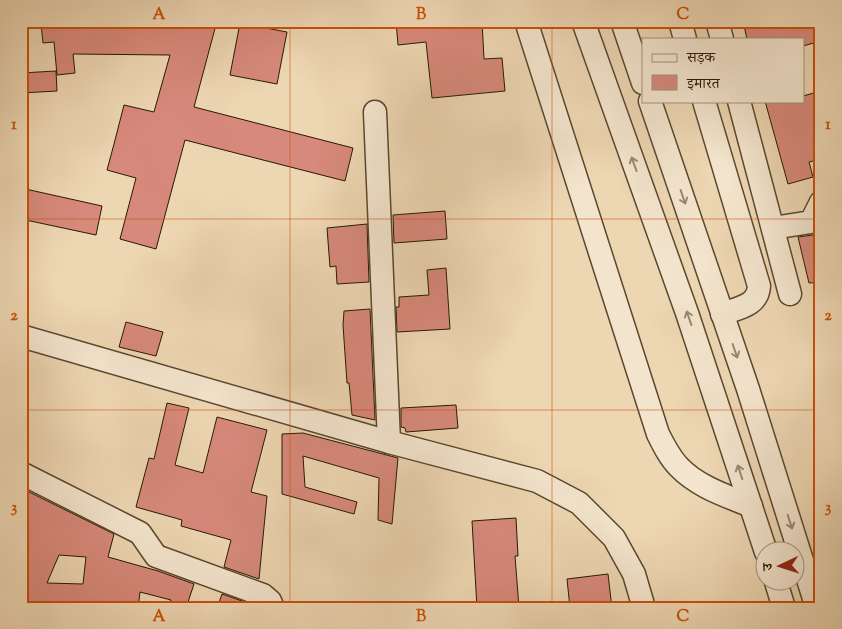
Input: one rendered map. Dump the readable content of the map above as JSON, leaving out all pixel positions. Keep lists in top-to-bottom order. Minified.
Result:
{"legend":["सड़क","इमारत"],"north":"left","grid":{"columns":["A","B","C"],"rows":["1","2","3"]}}
